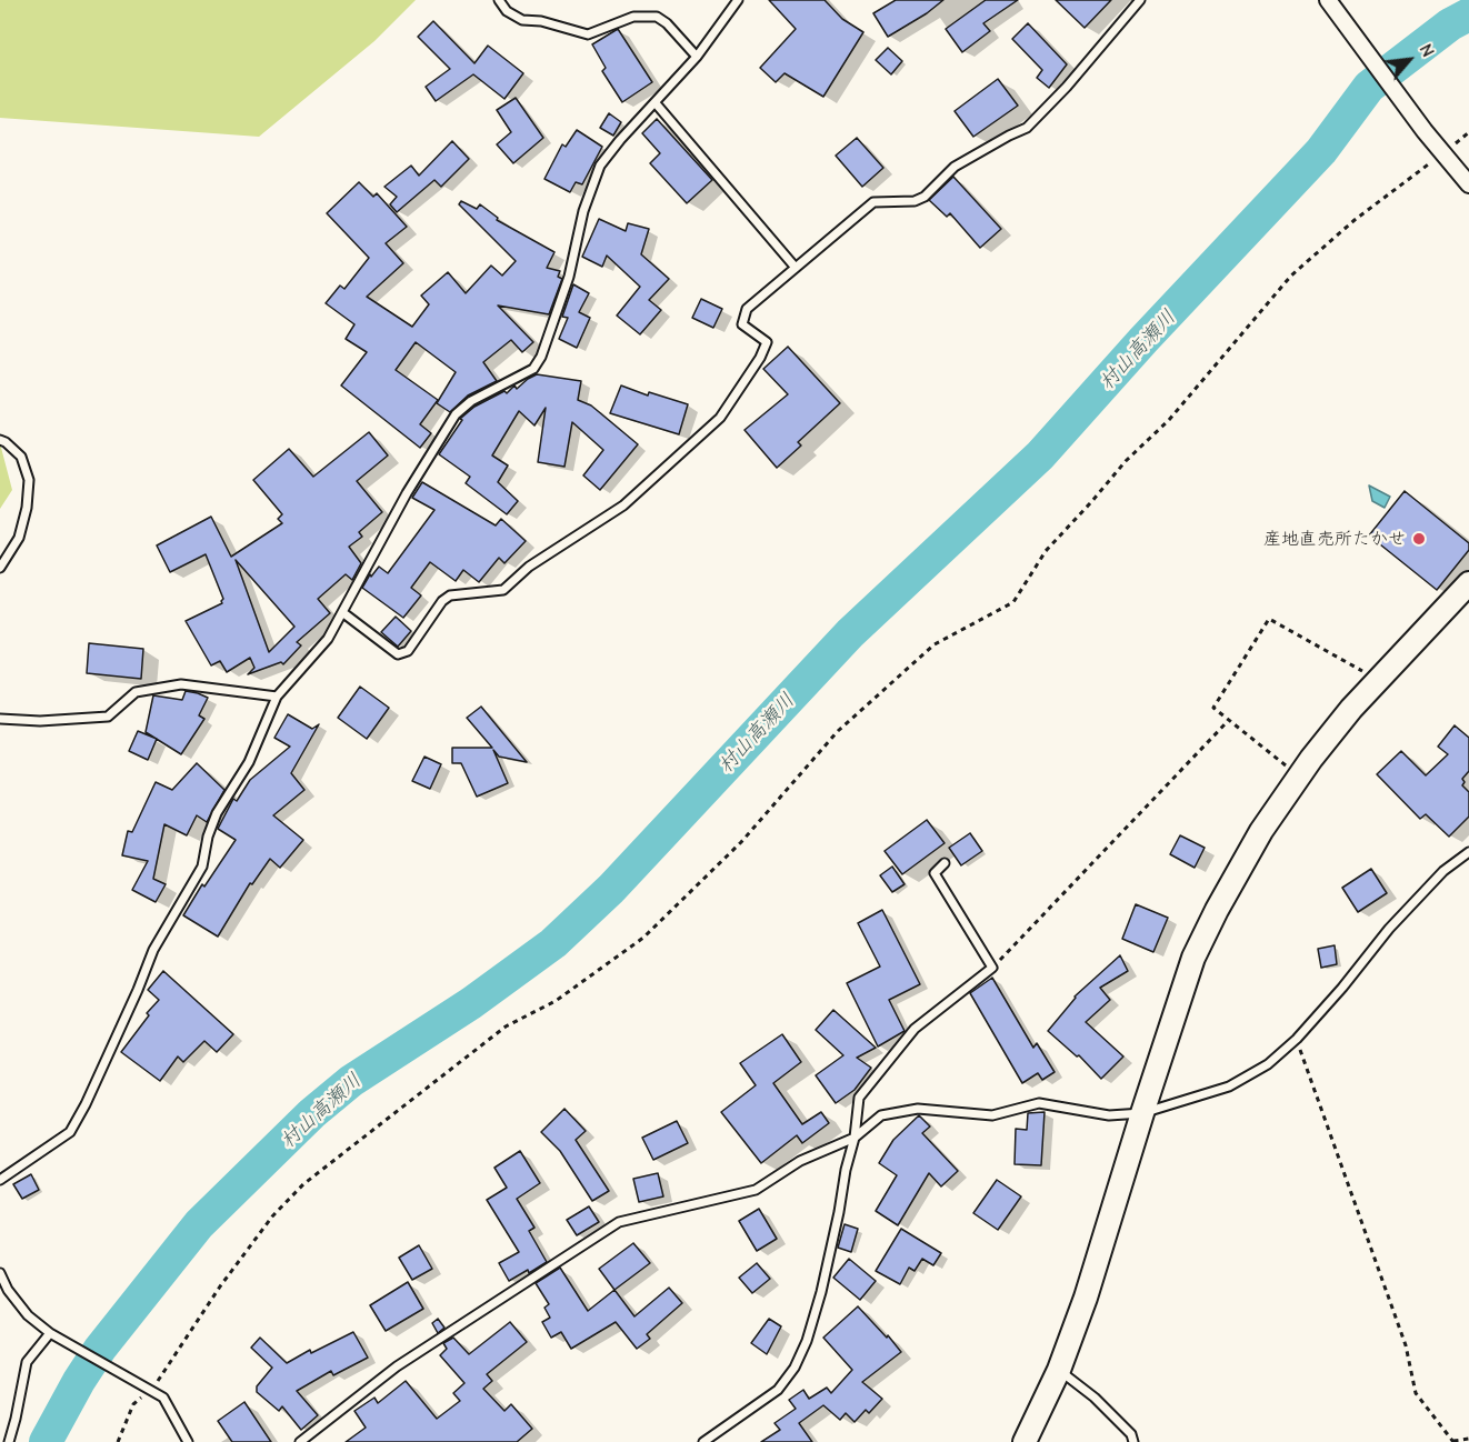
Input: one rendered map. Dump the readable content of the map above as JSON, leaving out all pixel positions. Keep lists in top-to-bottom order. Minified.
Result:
{"water":["村山高瀬川"],"places":["産地直売所たかせ"],"north":"top right"}
